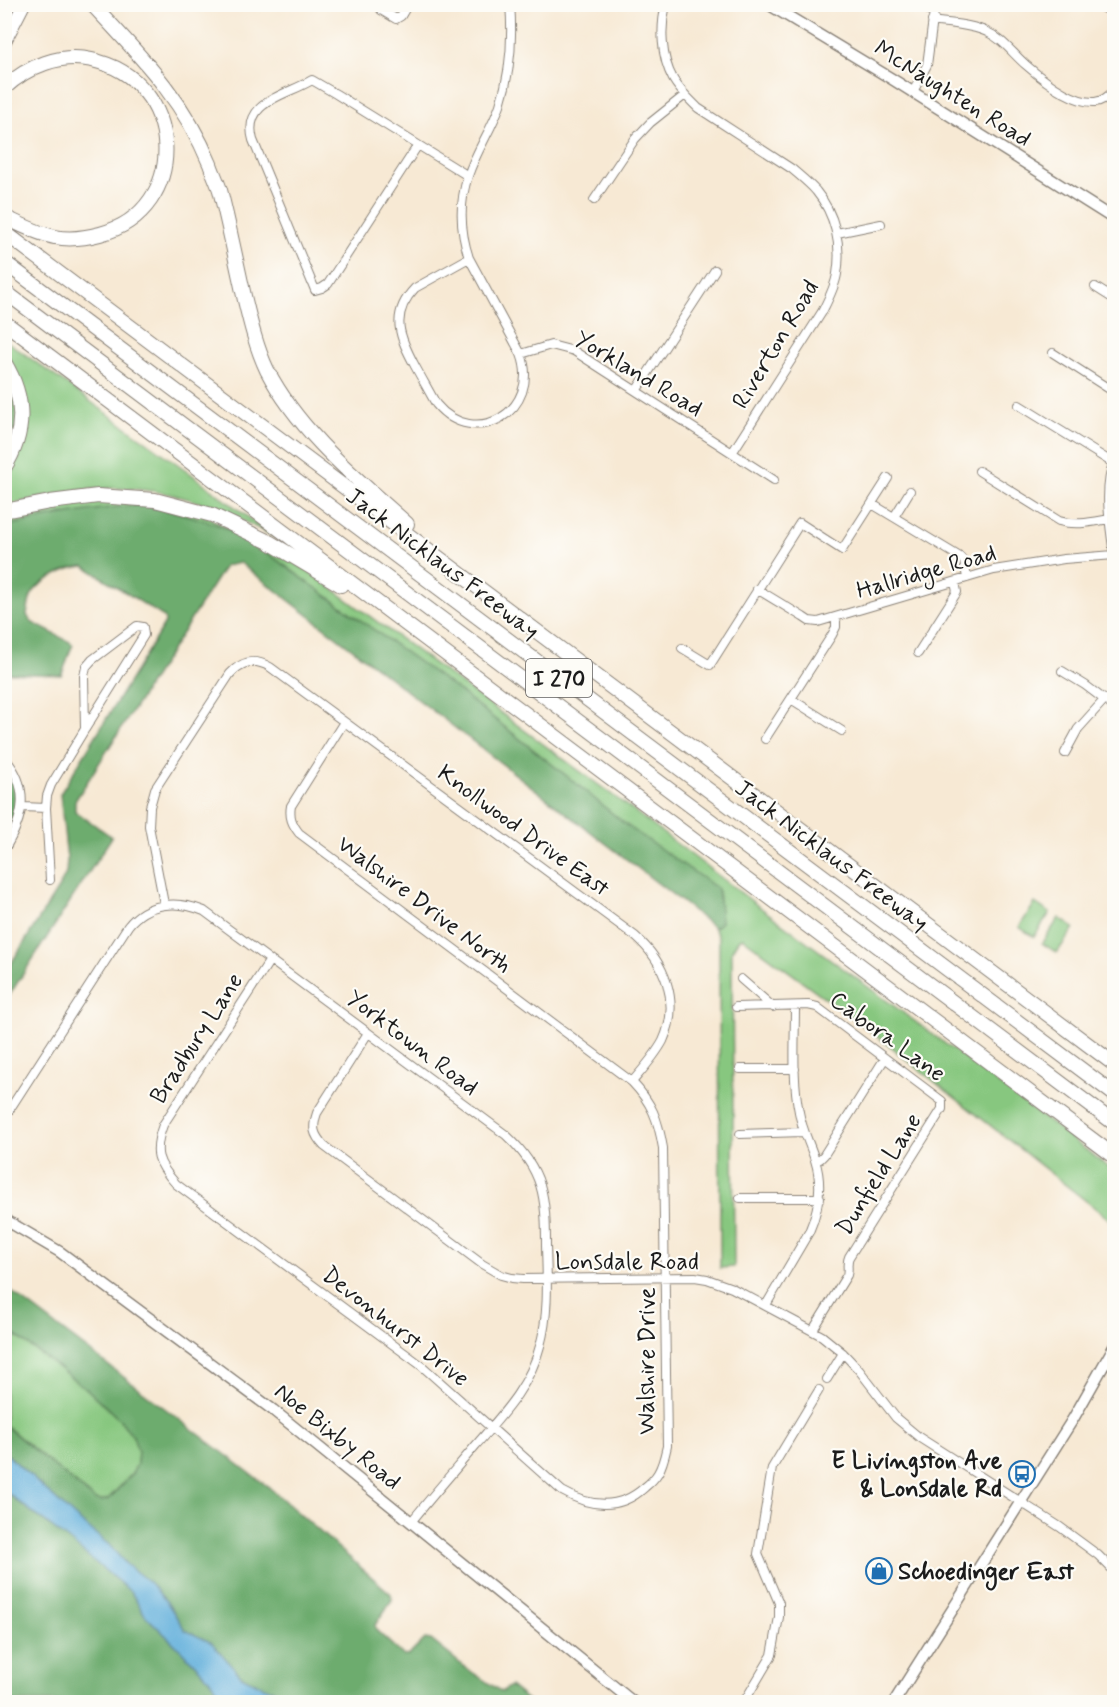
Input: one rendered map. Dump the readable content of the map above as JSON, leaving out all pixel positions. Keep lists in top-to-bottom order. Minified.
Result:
{"streets":{"highway":["Jack Nicklaus Freeway","I 270"],"street":["McNaughten Road","Riverton Road","Yorkland Road","Hallridge Road","Knollwood Drive East","Walshire Drive North","Cabora Lane","Bradbury Lane","Yorktown Road","Dunfield Lane","Lonsdale Road","Devonhurst Drive","Walshire Drive","Noe Bixby Road"]},"crossings":[["Riverton Road","Yorkland Road"],["Knollwood Drive East","Walshire Drive North"],["Knollwood Drive East","Yorktown Road"],["Knollwood Drive East","Walshire Drive"],["Walshire Drive North","Walshire Drive"],["Cabora Lane","Dunfield Lane"],["Bradbury Lane","Yorktown Road"],["Bradbury Lane","Devonhurst Drive"],["Yorktown Road","Lonsdale Road"],["Yorktown Road","Devonhurst Drive"],["Yorktown Road","Noe Bixby Road"],["Dunfield Lane","Lonsdale Road"],["Lonsdale Road","Walshire Drive"],["Devonhurst Drive","Walshire Drive"]],"places":{"bus stop":["E Livingston Ave & Lonsdale Rd"],"shop":["Schoedinger East"]}}
